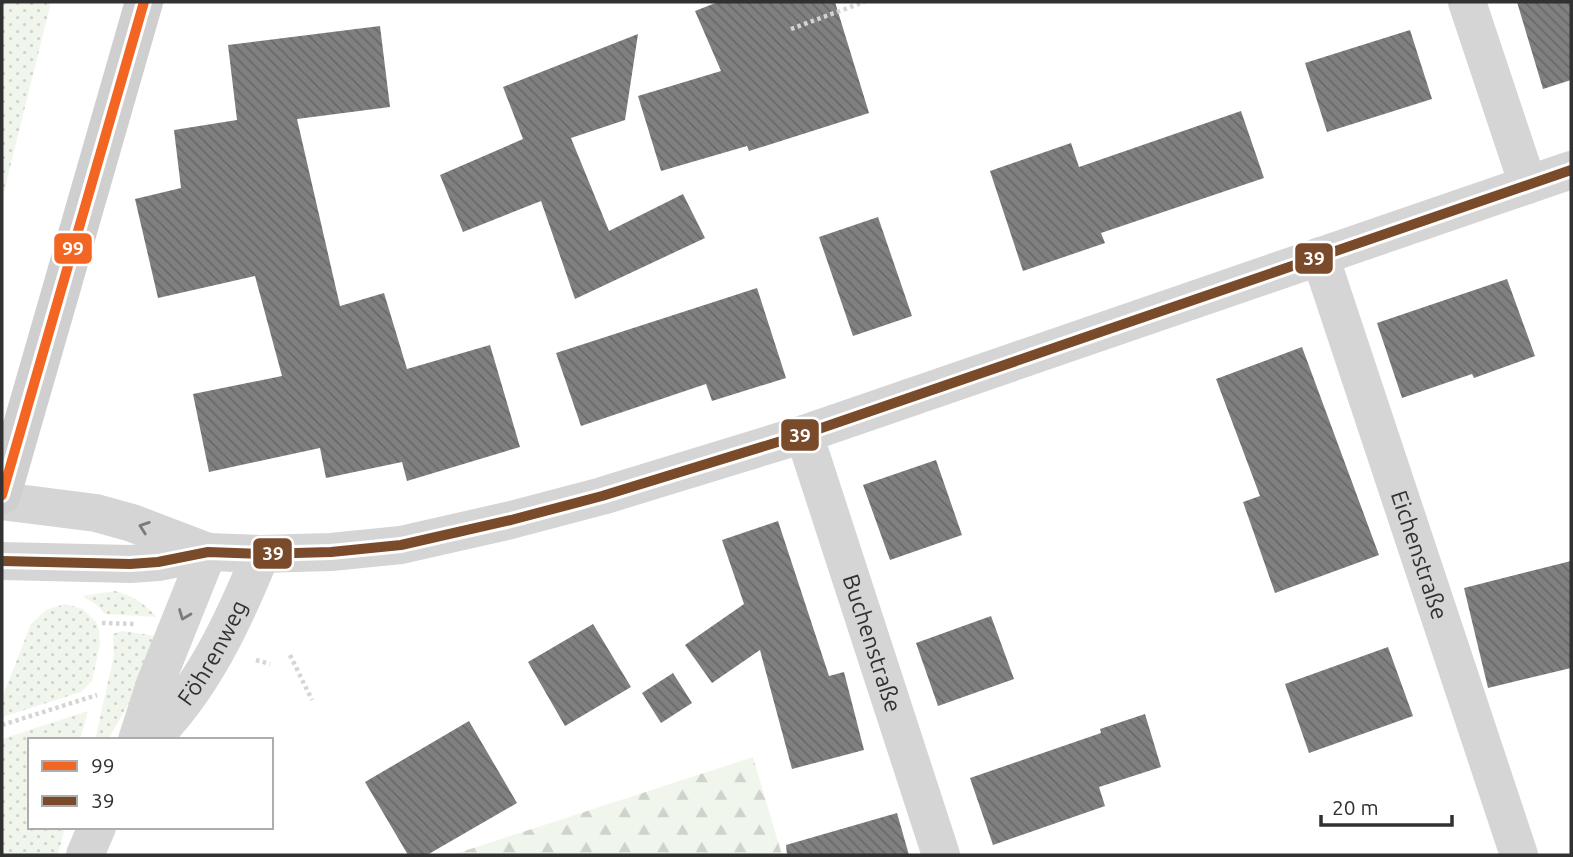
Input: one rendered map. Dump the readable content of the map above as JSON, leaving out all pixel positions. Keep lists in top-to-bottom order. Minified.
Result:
{"streets":{"street":["Eichenstraße","Buchenstraße","Föhrenweg"]},"lines":["transit line 99","transit line 39"],"legend":["99","39"],"scale_bar":"20 m"}
